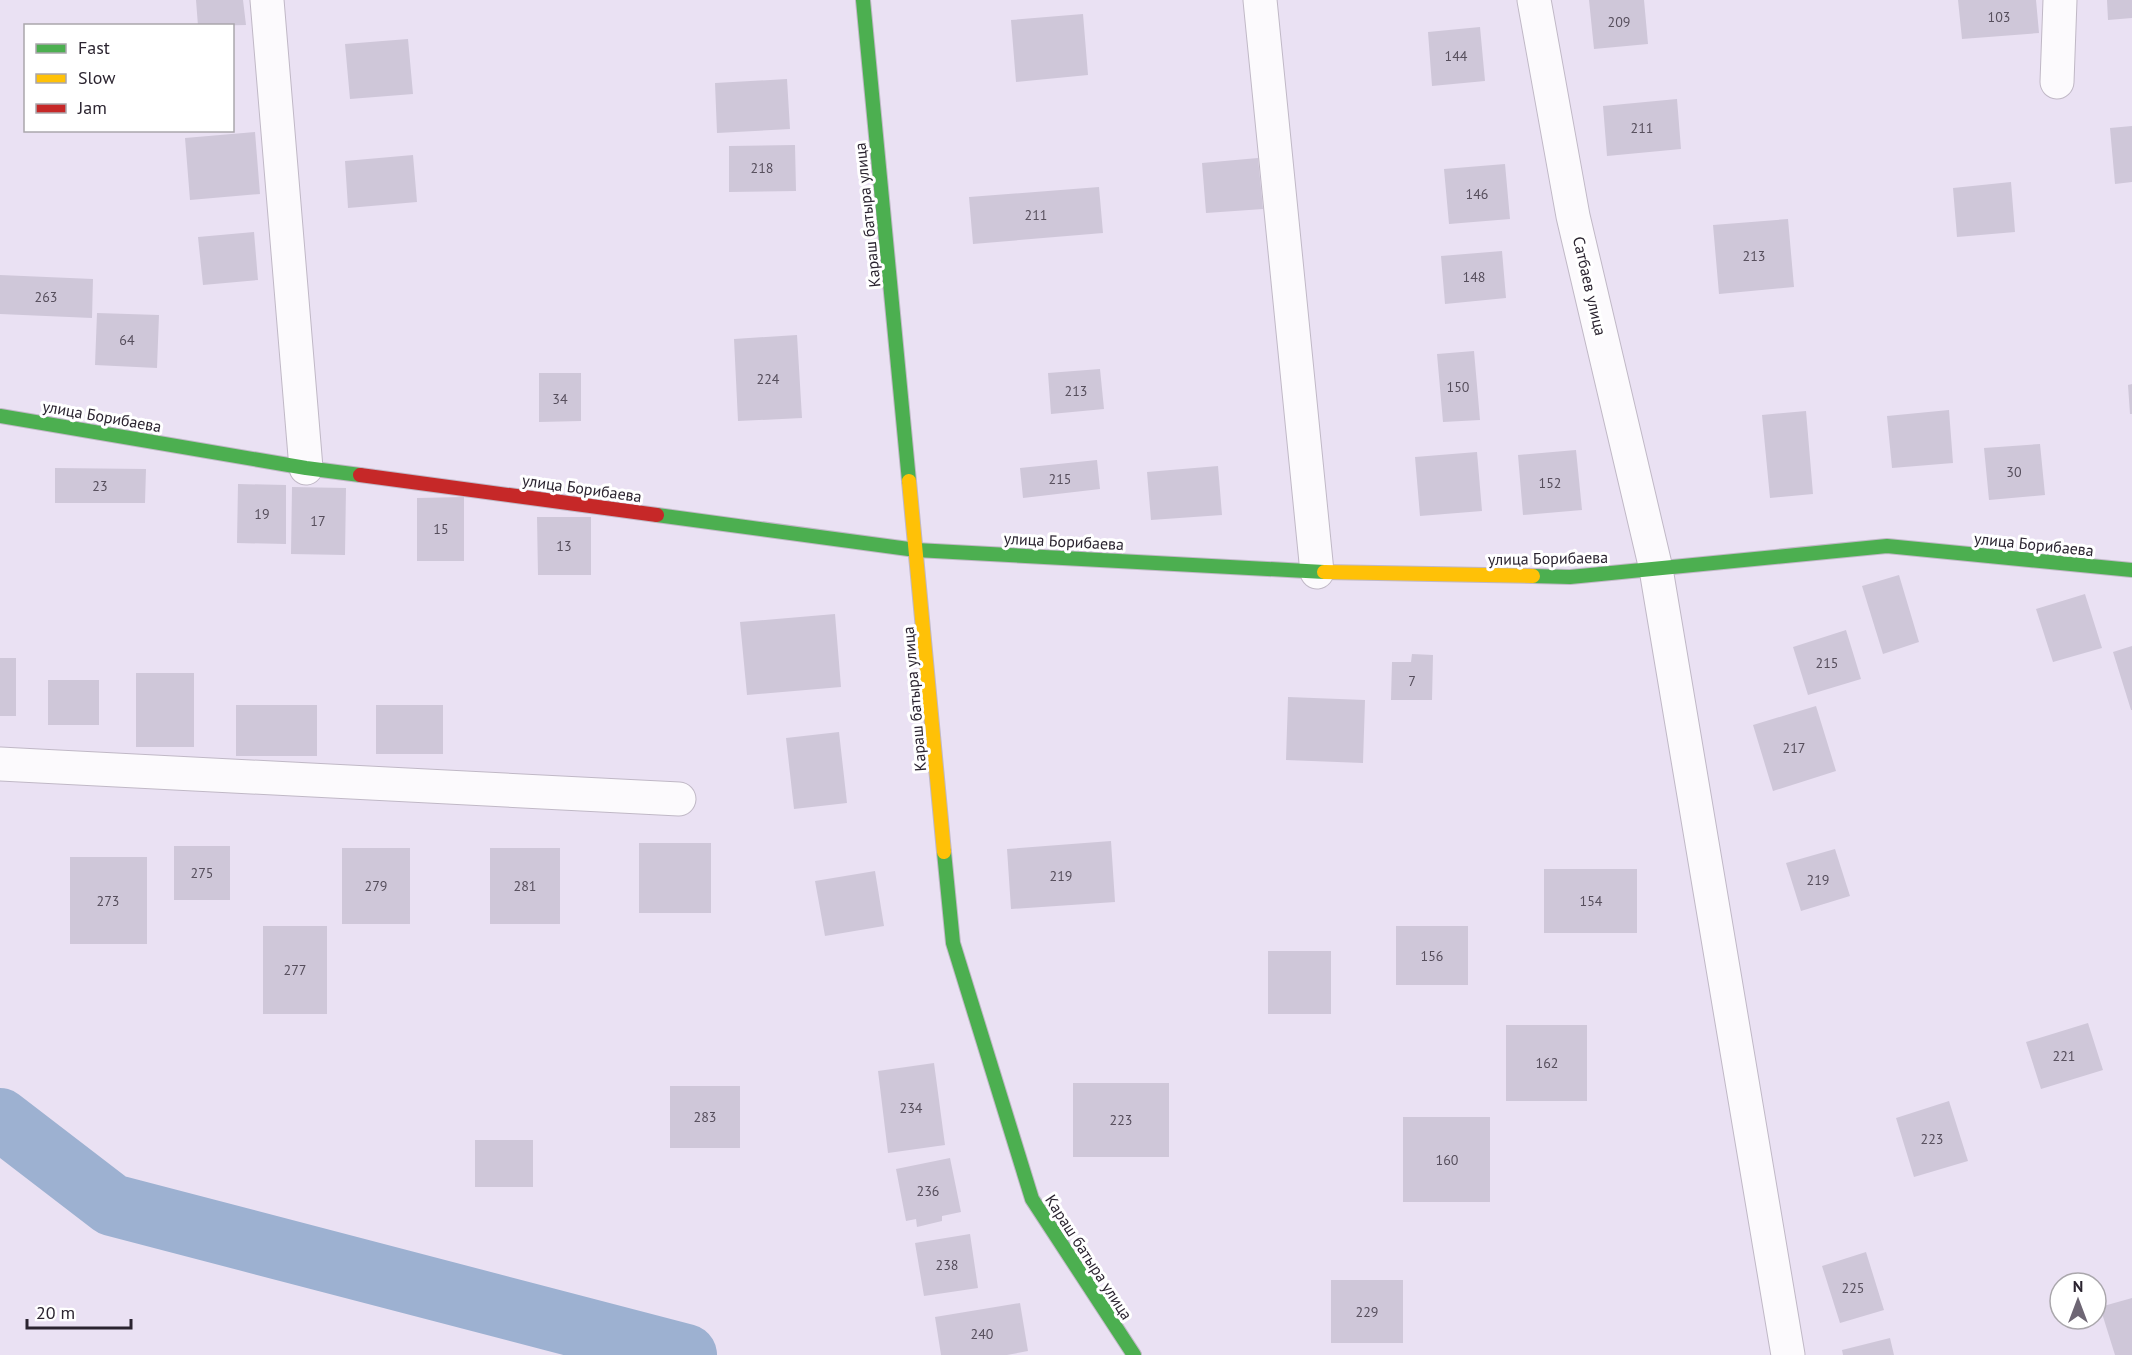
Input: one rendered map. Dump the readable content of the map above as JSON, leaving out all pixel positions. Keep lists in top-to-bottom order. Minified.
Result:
{"streets":{"street":["Караш батыра улица","Сатбаев улица","улица Борибаева"]},"crossings":[["Караш батыра улица","улица Борибаева"],["Сатбаев улица","улица Борибаева"]],"house_numbers":["103","209","144","211","218","146","211","213","148","263","64","224","150","213","34","30","215","152","23","19","17","15","13","215","7","217","275","219","219","279","281","273","154","156","277","221","162","234","283","223","223","160","236","238","225","229","240"],"legend":["Fast","Slow","Jam"],"scale_bar":"20 m","north":"top"}
